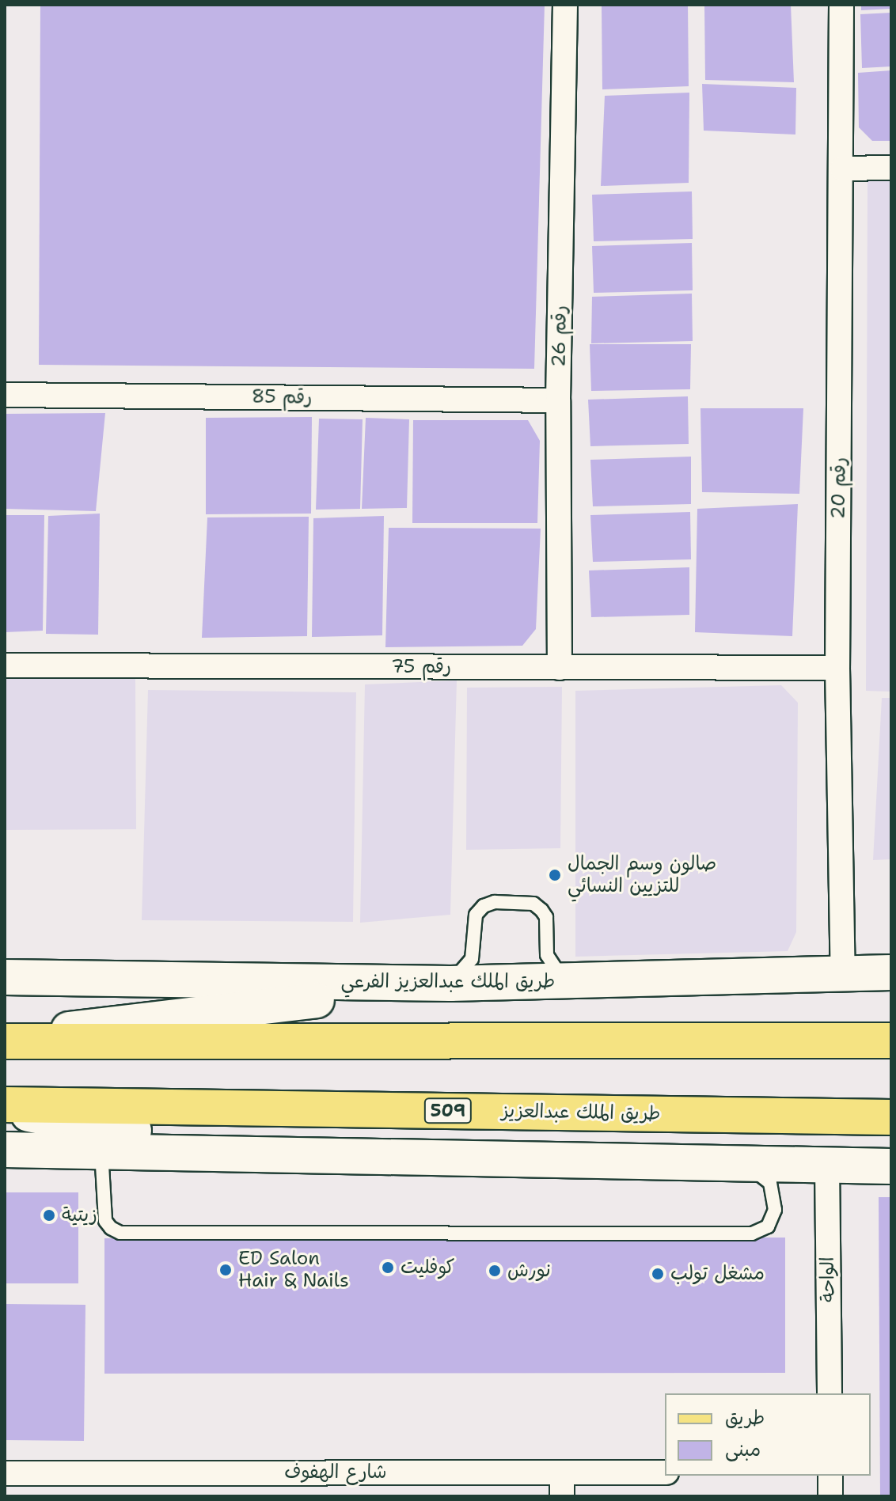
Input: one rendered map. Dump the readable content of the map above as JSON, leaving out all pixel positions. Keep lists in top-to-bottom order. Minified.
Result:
{"streets":{"main road":["طريق الملك عبدالعزيز الفرعي","509","طريق الملك عبدالعزيز"],"street":["رقم 26","رقم 85","رقم 20","رقم 75","الواحة","شارع الهفوف"]},"crossings":[["رقم 26","رقم 85"],["رقم 26","رقم 75"],["رقم 20","رقم 75"],["رقم 20","طريق الملك عبدالعزيز الفرعي"]],"places":["صالون وسم الجمال للتزيين النسائي","زيتية","كوفليت","ED Salon Hair & Nails","نورش","مشغل تولب"],"legend":["طريق","مبنى"]}
